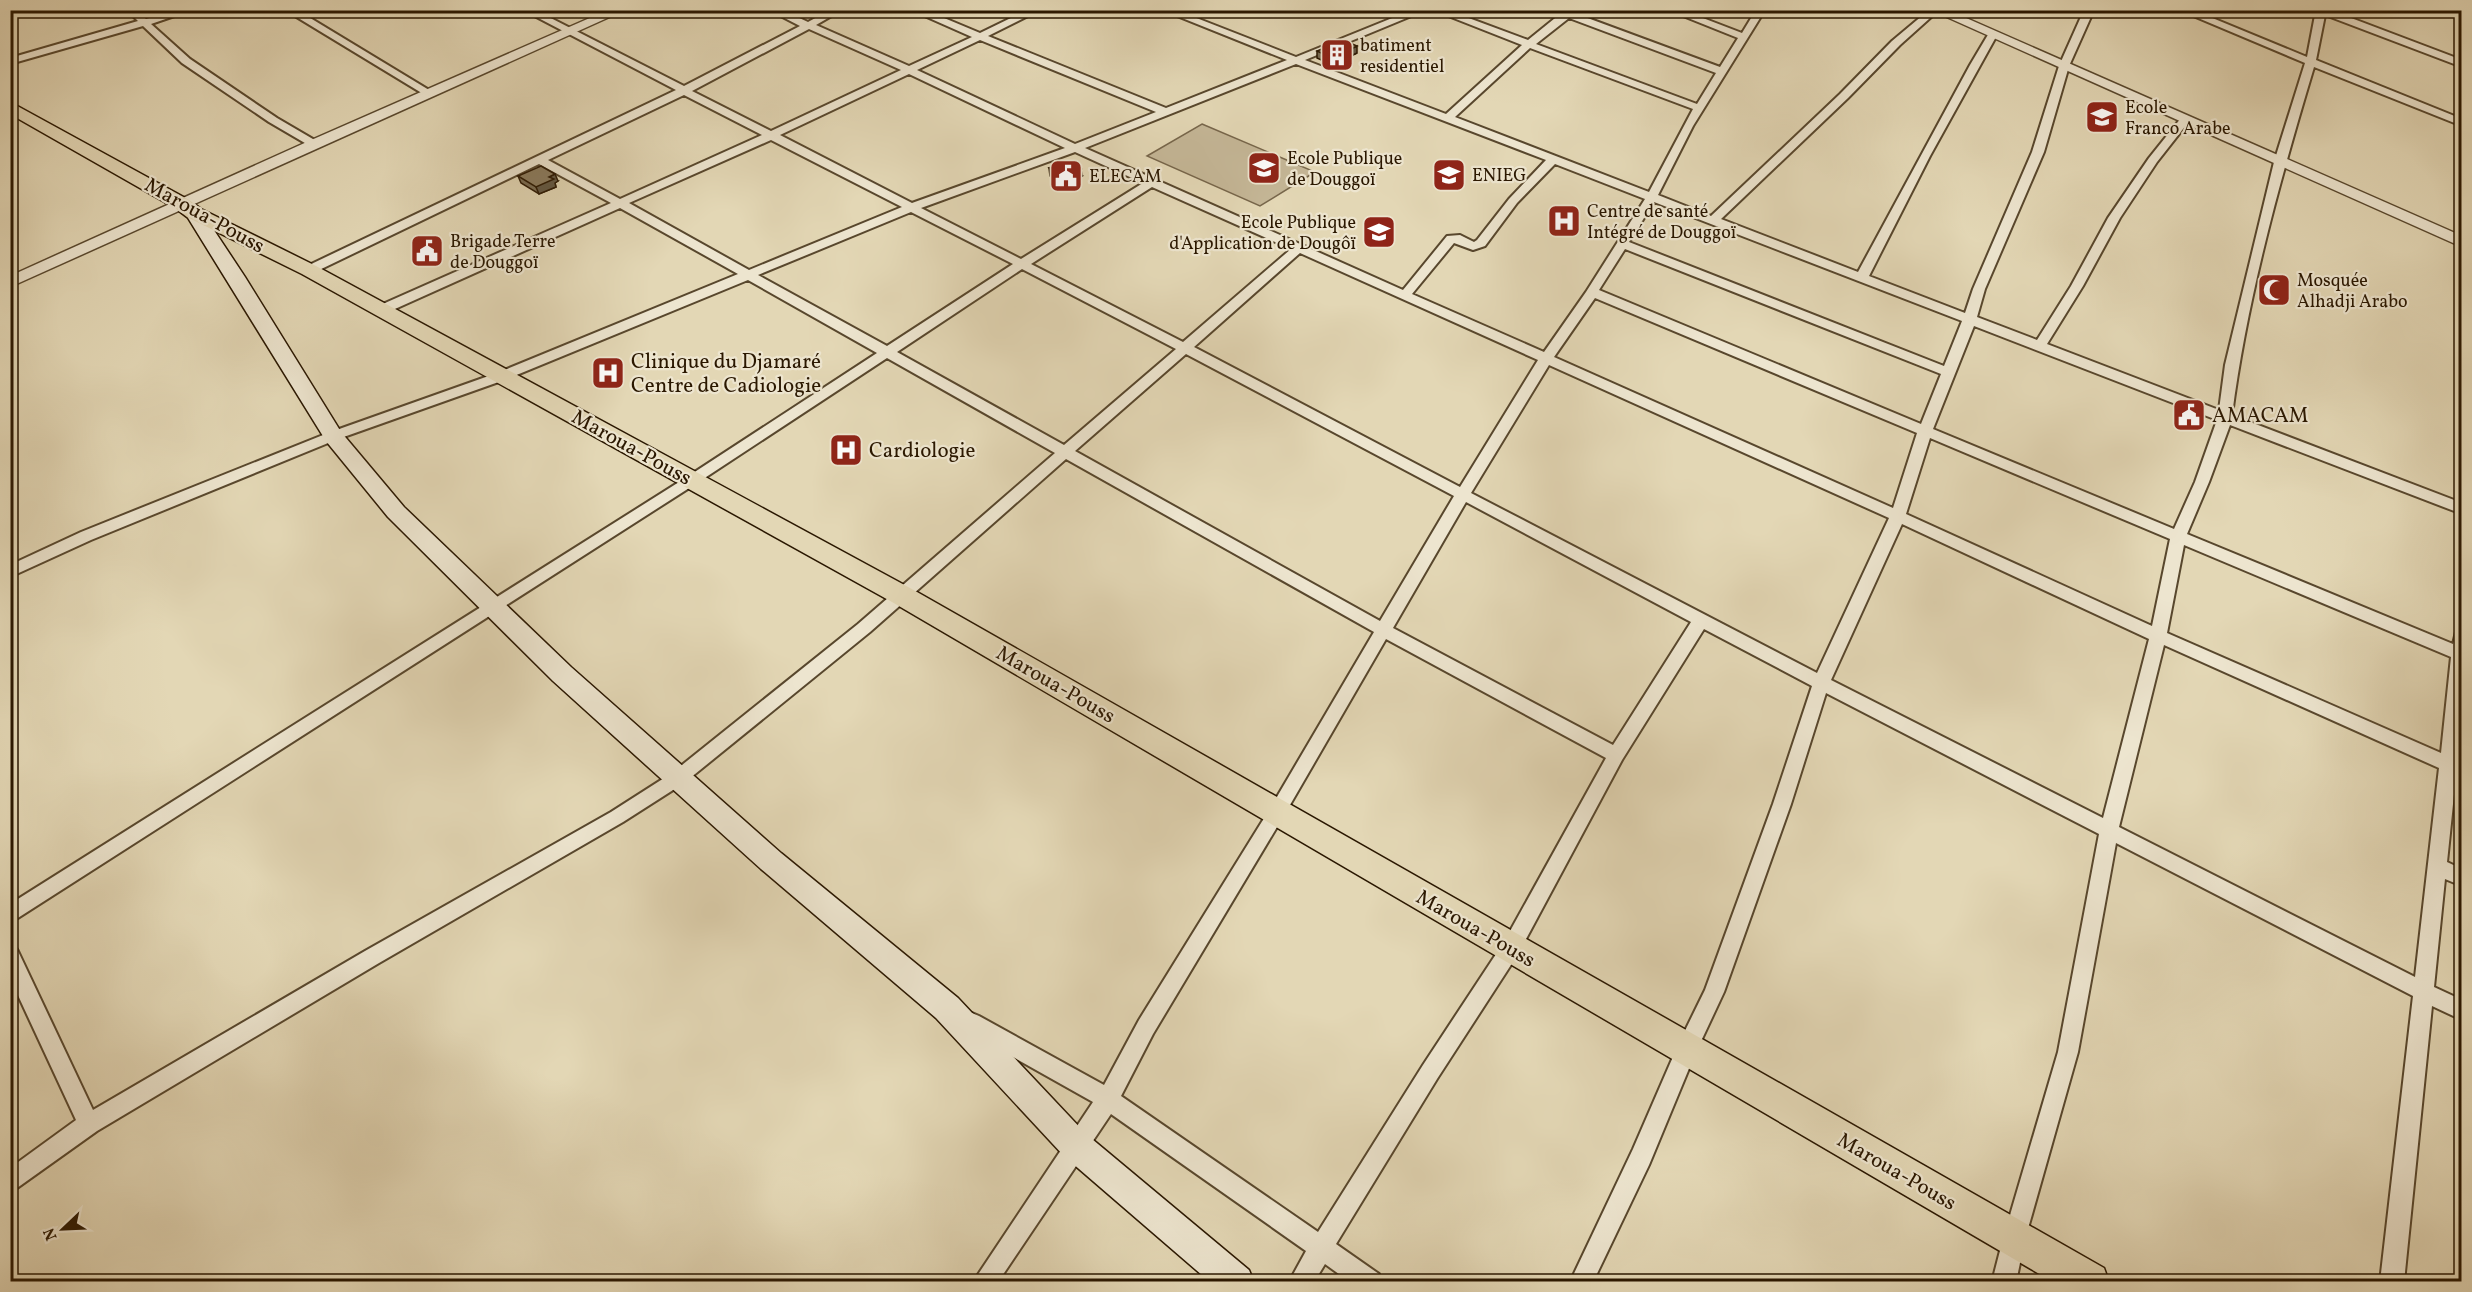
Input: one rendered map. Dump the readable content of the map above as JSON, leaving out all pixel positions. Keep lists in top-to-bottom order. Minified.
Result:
{"streets":{"main road":["Maroua-Pouss"]},"places":{"building":["batiment residentiel"],"school or university":["Ecole Franco Arabe","Ecole Publique de Douggoï","ENIEG","Ecole Publique d'Application de Dougôï"],"public building":["ELECAM","Brigade Terre de Douggoï","AMACAM"],"hospital":["Centre de santé Intégré de Douggoï","Clinique du Djamaré Centre de Cadiologie","Cardiologie"],"mosque":["Mosquée Alhadji Arabo"]},"north":"bottom left"}
